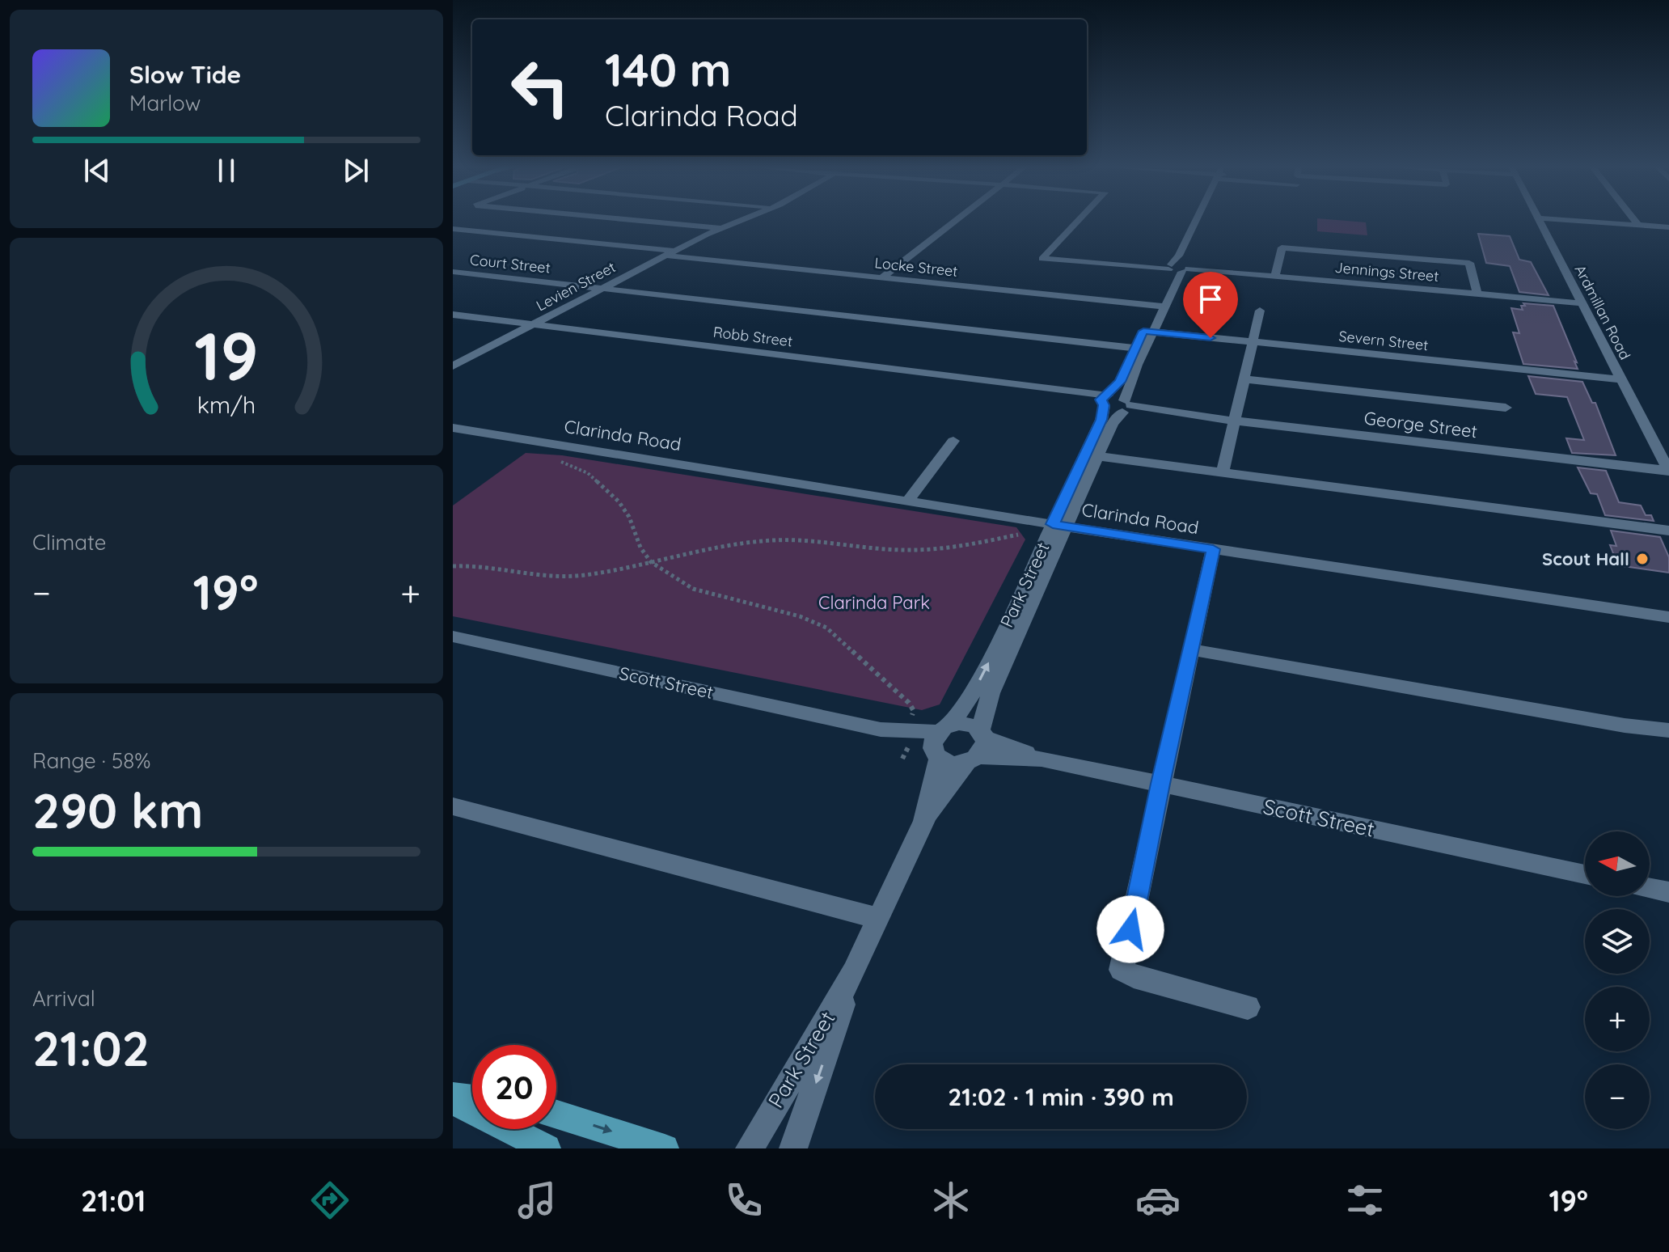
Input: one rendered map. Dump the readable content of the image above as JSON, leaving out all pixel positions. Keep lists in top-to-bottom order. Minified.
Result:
{"streets":{"street":["Court Street","Locke Street","Jennings Street","Levien Street","Ardmillan Road","Robb Street","Severn Street","George Street","Clarinda Road","Park Street","Scott Street"]},"crossings":[["Court Street","Levien Street"],["Court Street","Park Street"],["Locke Street","Levien Street"],["Locke Street","Park Street"],["Jennings Street","Ardmillan Road"],["Jennings Street","Park Street"],["Levien Street","Robb Street"],["Ardmillan Road","Severn Street"],["Ardmillan Road","George Street"],["Robb Street","George Street"],["Robb Street","Park Street"],["Severn Street","Park Street"],["George Street","Park Street"],["Clarinda Road","Park Street"],["Park Street","Scott Street"]],"parks":["Clarinda Park"],"places":["Scout Hall"],"north":"left","page":{"turn":["140 m","Clarinda Road"],"song":["Slow Tide","Marlow"],"tile":["Climate",["Range · 58%","290 km"],["Arrival","21:02"]],"heat":["−","19°","+"],"map_buttons":["+","−"],"limit":"20","trip":"21:02 · 1 min · 390 m","tabs":["21:01","19°"],"gauge":["19","km/h"]}}
